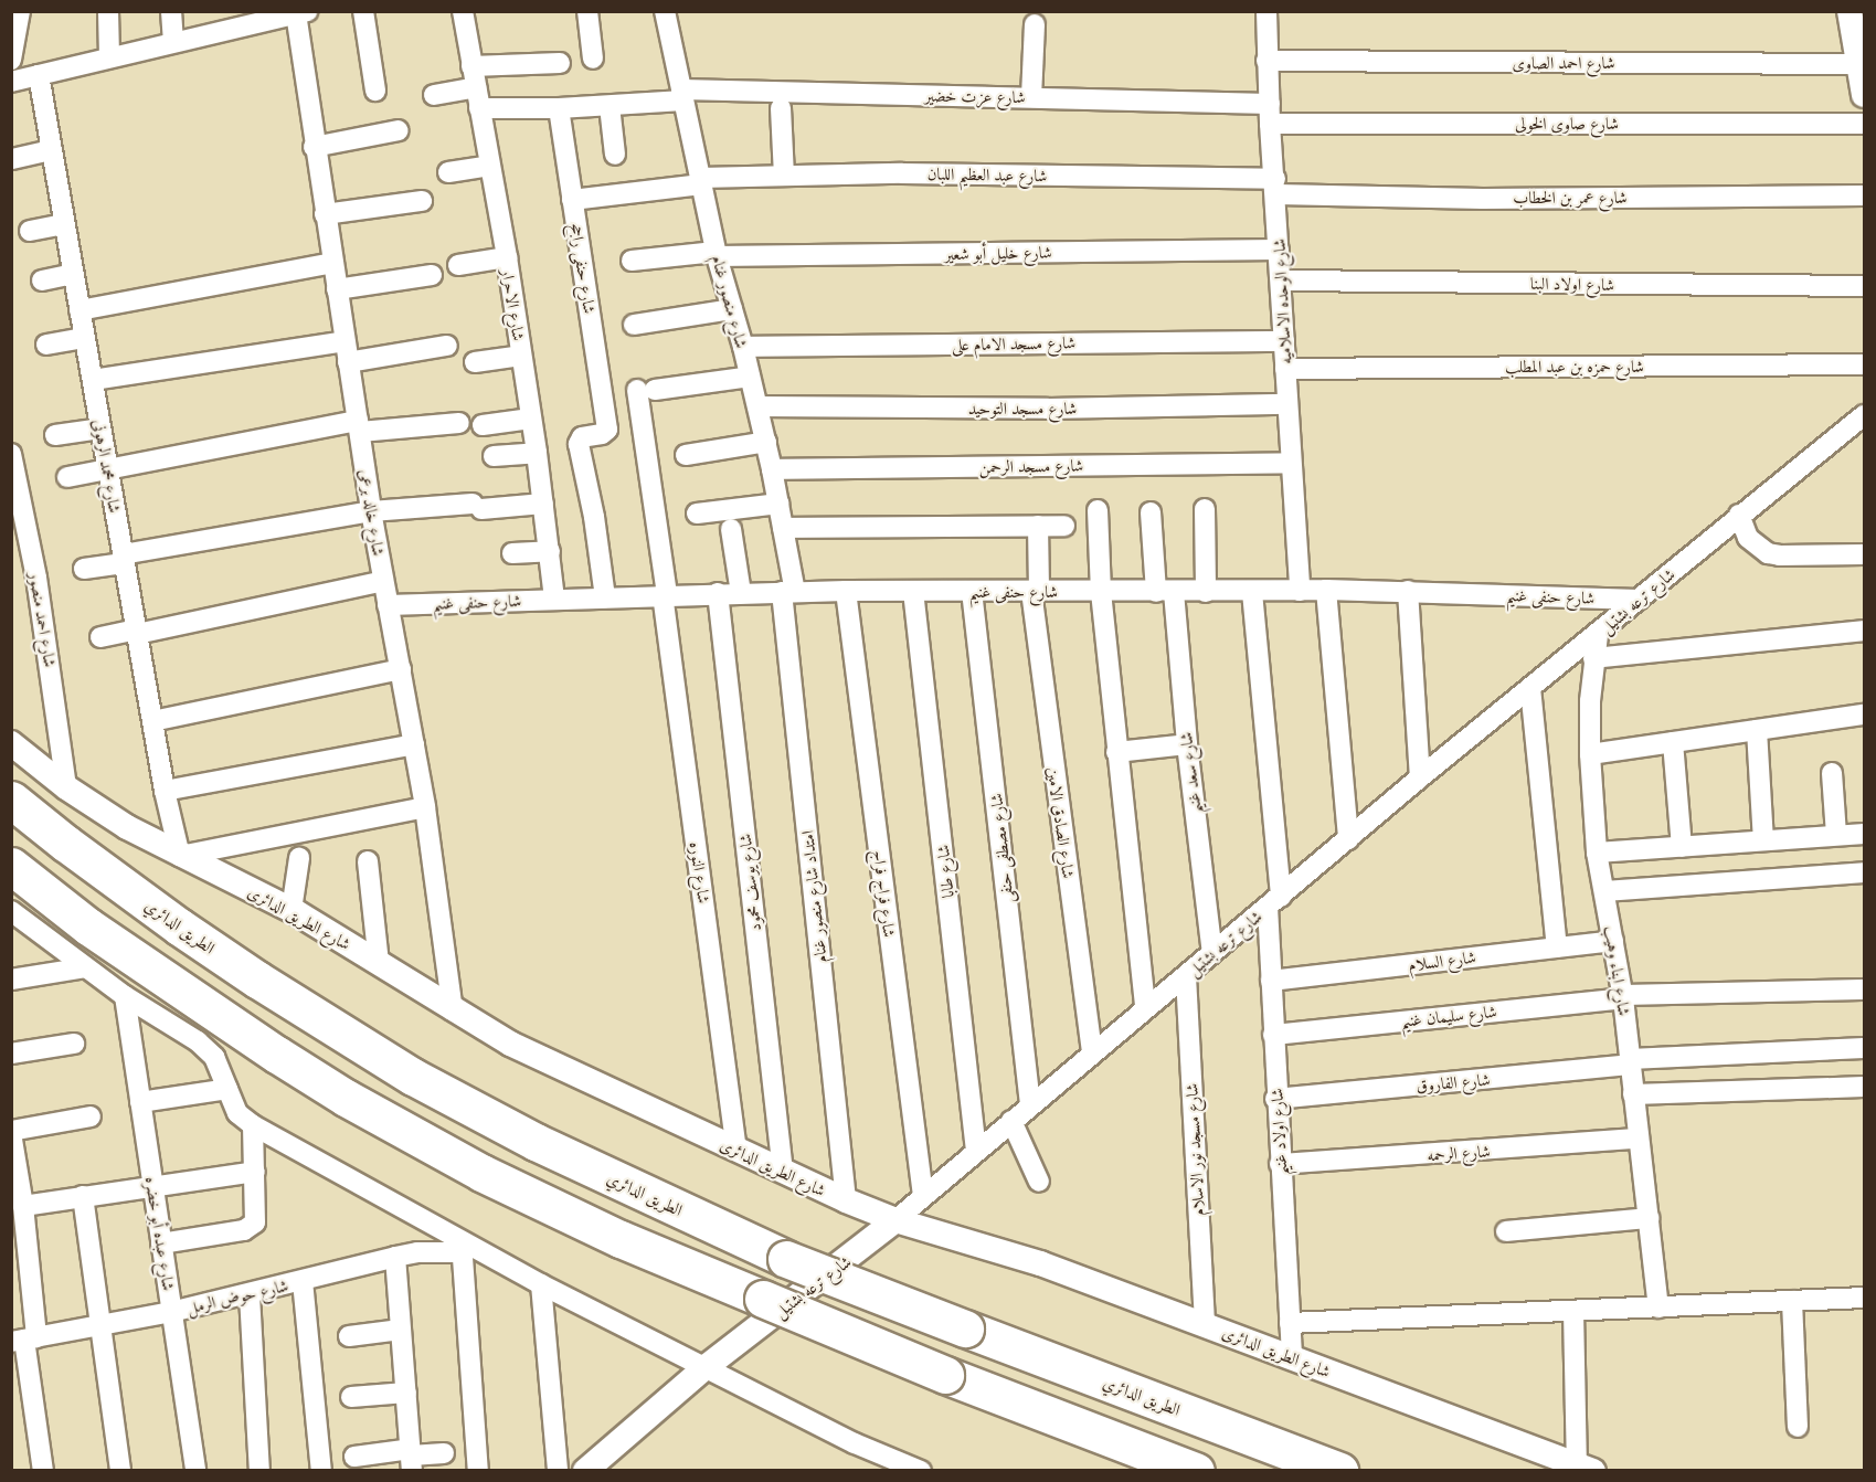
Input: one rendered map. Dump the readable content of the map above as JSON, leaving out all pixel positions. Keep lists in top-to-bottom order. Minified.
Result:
{"streets":{"highway":["الطريق الدائري"],"street":["شارع احمد الصاوى","شارع عزت خضير","شارع صاوى الخولى","شارع عبد العظيم اللبان","شارع عمر بن الخطاب","شارع خليل أبو شعير","شارع حنفى راجح","شارع اولاد البنا","شارع منصور غنام","شارع الوحده الاسلاميه","شارع الاحرار","شارع مسجد الامام على","شارع حمزه بن عبد المطلب","شارع مسجد التوحيد","شارع محمد الرهونى","شارع مسجد الرحمن","شارع خالد برعى","شارع حنفى غنيم","شارع ترعه بشتيل","شارع احمد منصور","شارع سعد غنيم","شارع الصادق الامين","شارع مصطفى حنفى","شارع طابا","شارع النوره","شارع يوسف محمود","شارع فراج فراج","امتداد شارع منصور غنام","شارع الطريق الدائرى","شارع السلام","شارع ابناء وهيب","شارع سليمان غنيم","شارع الفاروق","شارع اولاد غنيم","شارع مسجد نور الاسلام","شارع الرحمه","شارع عبده أبو خضره","شارع حوض الرمل"]},"crossings":[["شارع احمد الصاوى","شارع الوحده الاسلاميه"],["شارع عزت خضير","شارع صاوى الخولى"],["شارع عزت خضير","شارع حنفى راجح"],["شارع عزت خضير","شارع منصور غنام"],["شارع عزت خضير","شارع الوحده الاسلاميه"],["شارع عزت خضير","شارع الاحرار"],["شارع صاوى الخولى","شارع الوحده الاسلاميه"],["شارع عبد العظيم اللبان","شارع عمر بن الخطاب"],["شارع عبد العظيم اللبان","شارع حنفى راجح"],["شارع عبد العظيم اللبان","شارع منصور غنام"],["شارع عبد العظيم اللبان","شارع الوحده الاسلاميه"],["شارع عمر بن الخطاب","شارع الوحده الاسلاميه"],["شارع خليل أبو شعير","شارع منصور غنام"],["شارع خليل أبو شعير","شارع الوحده الاسلاميه"],["شارع حنفى راجح","شارع حنفى غنيم"],["شارع اولاد البنا","شارع الوحده الاسلاميه"],["شارع منصور غنام","شارع مسجد الامام على"],["شارع منصور غنام","شارع مسجد التوحيد"],["شارع منصور غنام","شارع مسجد الرحمن"],["شارع منصور غنام","شارع حنفى غنيم"],["شارع منصور غنام","شارع النوره"],["شارع منصور غنام","امتداد شارع منصور غنام"],["شارع الوحده الاسلاميه","شارع مسجد الامام على"],["شارع الوحده الاسلاميه","شارع حمزه بن عبد المطلب"],["شارع الوحده الاسلاميه","شارع مسجد التوحيد"],["شارع الوحده الاسلاميه","شارع مسجد الرحمن"],["شارع الوحده الاسلاميه","شارع حنفى غنيم"],["شارع الاحرار","شارع حنفى غنيم"],["شارع محمد الرهونى","شارع الطريق الدائرى"],["شارع خالد برعى","شارع حنفى غنيم"],["شارع خالد برعى","شارع الطريق الدائرى"],["شارع حنفى غنيم","شارع ترعه بشتيل"],["شارع حنفى غنيم","شارع سعد غنيم"],["شارع حنفى غنيم","شارع الصادق الامين"],["شارع حنفى غنيم","شارع مصطفى حنفى"],["شارع حنفى غنيم","شارع طابا"],["شارع حنفى غنيم","شارع النوره"],["شارع حنفى غنيم","شارع يوسف محمود"],["شارع حنفى غنيم","شارع فراج فراج"],["شارع حنفى غنيم","امتداد شارع منصور غنام"],["شارع حنفى غنيم","شارع اولاد غنيم"],["شارع ترعه بشتيل","شارع سعد غنيم"],["شارع ترعه بشتيل","شارع الصادق الامين"],["شارع ترعه بشتيل","شارع مصطفى حنفى"],["شارع ترعه بشتيل","شارع طابا"],["شارع ترعه بشتيل","شارع فراج فراج"],["شارع ترعه بشتيل","شارع الطريق الدائرى"],["شارع ترعه بشتيل","شارع ابناء وهيب"],["شارع ترعه بشتيل","شارع اولاد غنيم"],["شارع ترعه بشتيل","شارع مسجد نور الاسلام"],["شارع احمد منصور","شارع الطريق الدائرى"],["شارع النوره","شارع الطريق الدائرى"],["شارع يوسف محمود","شارع الطريق الدائرى"],["امتداد شارع منصور غنام","شارع الطريق الدائرى"],["شارع الطريق الدائرى","شارع اولاد غنيم"],["شارع الطريق الدائرى","شارع مسجد نور الاسلام"],["شارع السلام","شارع ابناء وهيب"],["شارع السلام","شارع اولاد غنيم"],["شارع ابناء وهيب","شارع سليمان غنيم"],["شارع ابناء وهيب","شارع الفاروق"],["شارع ابناء وهيب","شارع الرحمه"],["شارع سليمان غنيم","شارع اولاد غنيم"],["شارع الفاروق","شارع اولاد غنيم"],["شارع اولاد غنيم","شارع الرحمه"],["شارع عبده أبو خضره","شارع حوض الرمل"]]}
